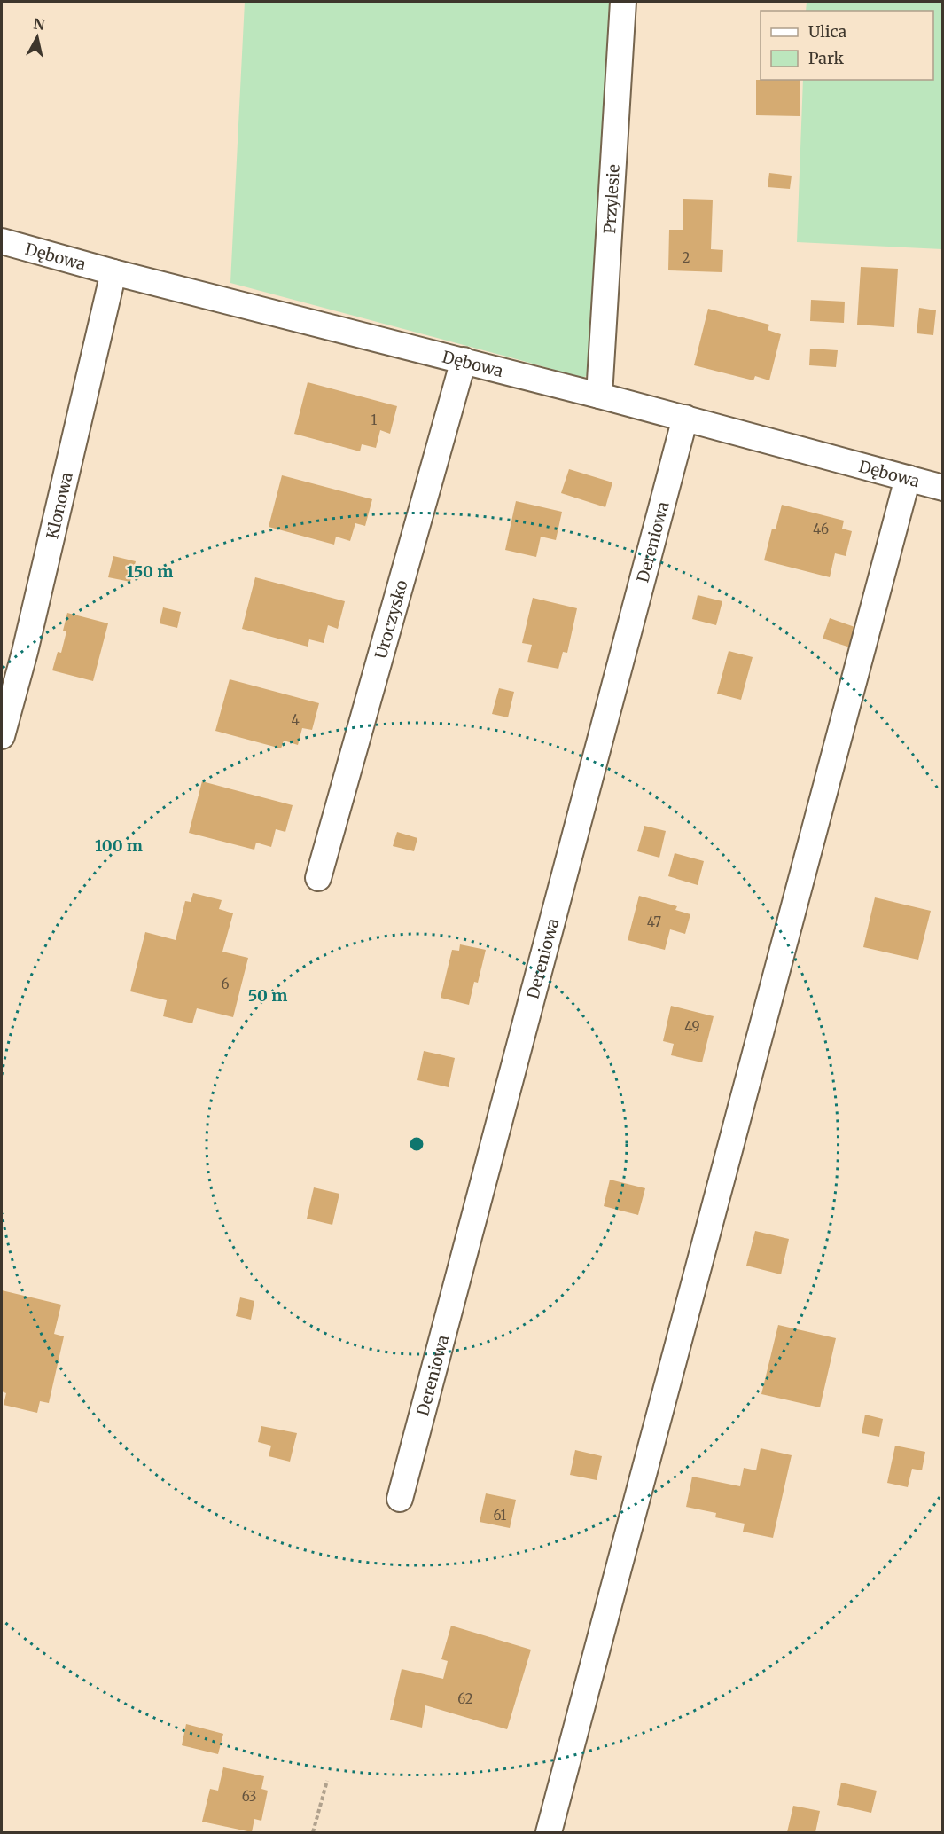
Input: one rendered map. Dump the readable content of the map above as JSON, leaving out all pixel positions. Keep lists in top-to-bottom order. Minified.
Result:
{"streets":{"street":["Przylesie","Dębowa","Klonowa","Dereniowa","Uroczysko"]},"crossings":[["Przylesie","Dębowa"],["Dębowa","Klonowa"],["Dębowa","Dereniowa"],["Dębowa","Uroczysko"]],"house_numbers":["2","1","46","4","47","6","49","61","62","63"],"legend":["Ulica","Park"],"north":"top","rings":["150 m","100 m","50 m"]}
